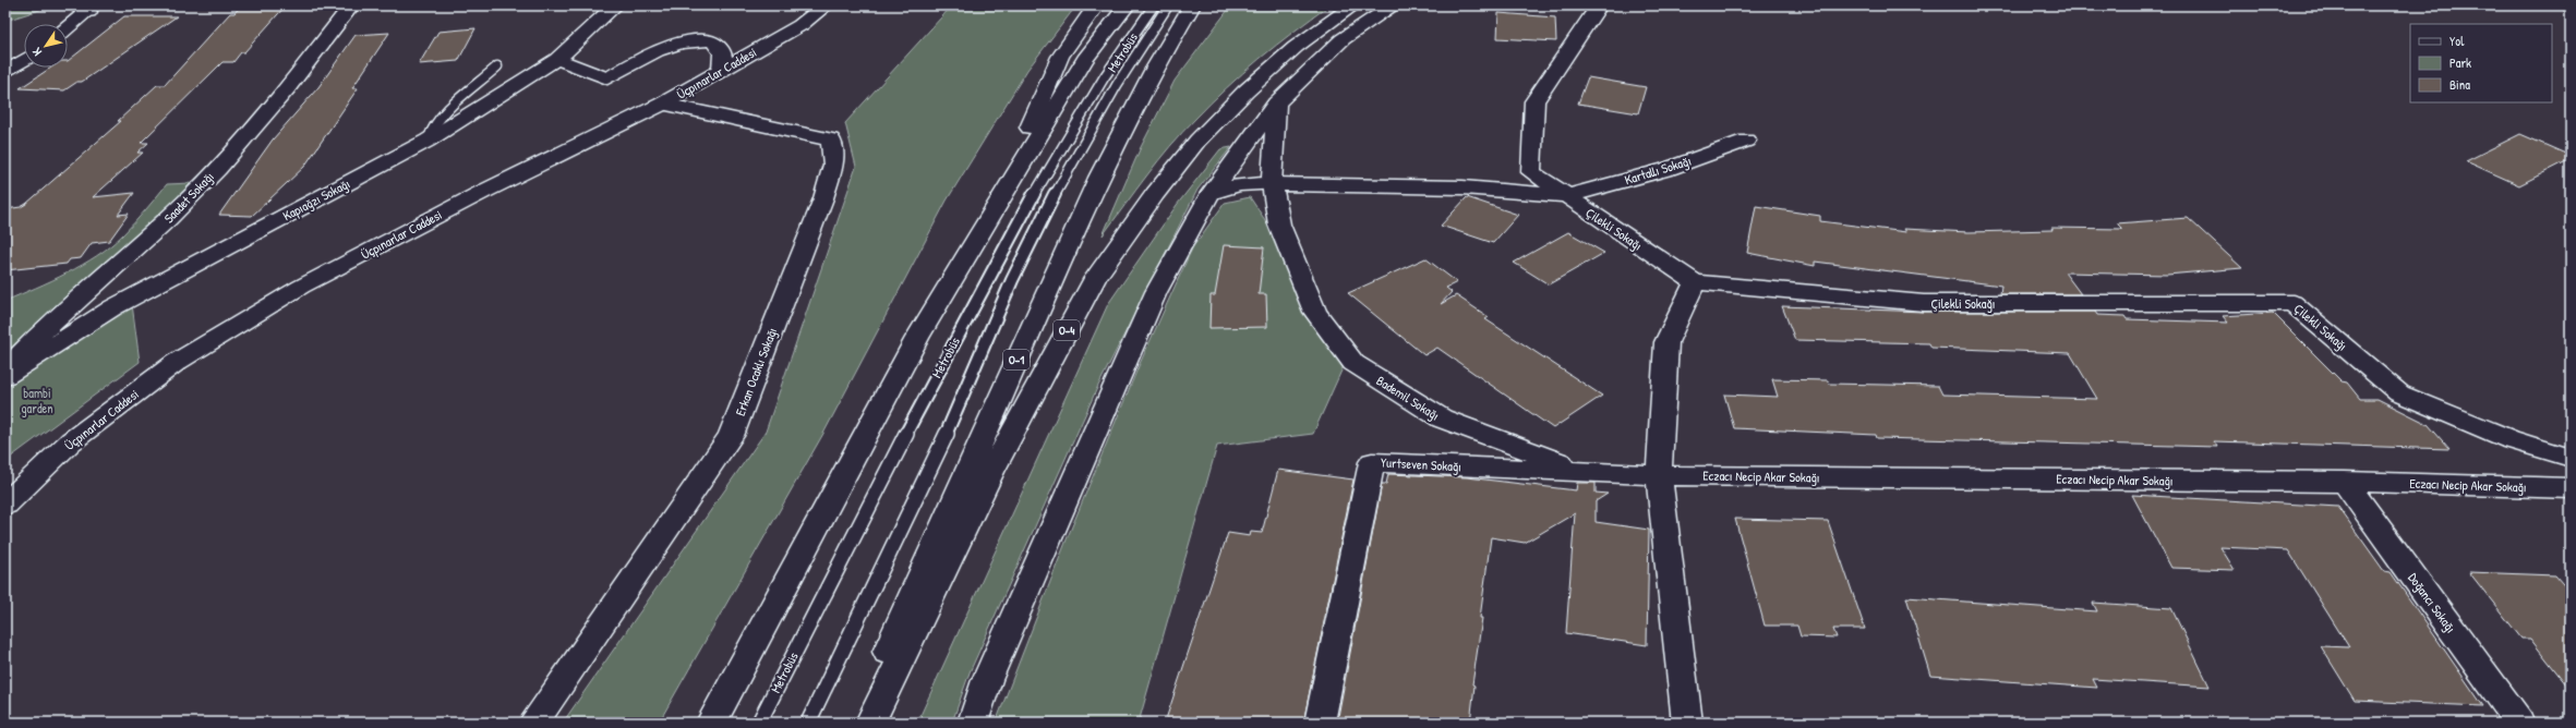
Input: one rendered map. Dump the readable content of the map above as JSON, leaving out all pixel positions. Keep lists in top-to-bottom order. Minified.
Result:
{"streets":{"main road":["Üçpınarlar Caddesi","Kartallı Sokağı","Saadet Sokağı","Kapıağzı Sokağı","Çilekli Sokağı","O-4","O-1","Erkan Ocaklı Sokağı","Bademil Sokağı","Yurtseven Sokağı","Eczacı Necip Akar Sokağı","Doğancı Sokağı"],"lane":["Metrobüs"]},"crossings":[["Üçpınarlar Caddesi","Erkan Ocaklı Sokağı"],["Kartallı Sokağı","Çilekli Sokağı"],["Bademil Sokağı","Yurtseven Sokağı"],["Bademil Sokağı","Eczacı Necip Akar Sokağı"],["Yurtseven Sokağı","Eczacı Necip Akar Sokağı"],["Eczacı Necip Akar Sokağı","Doğancı Sokağı"]],"parks":["bambi garden"],"legend":["Yol","Park","Bina"],"north":"bottom left"}
